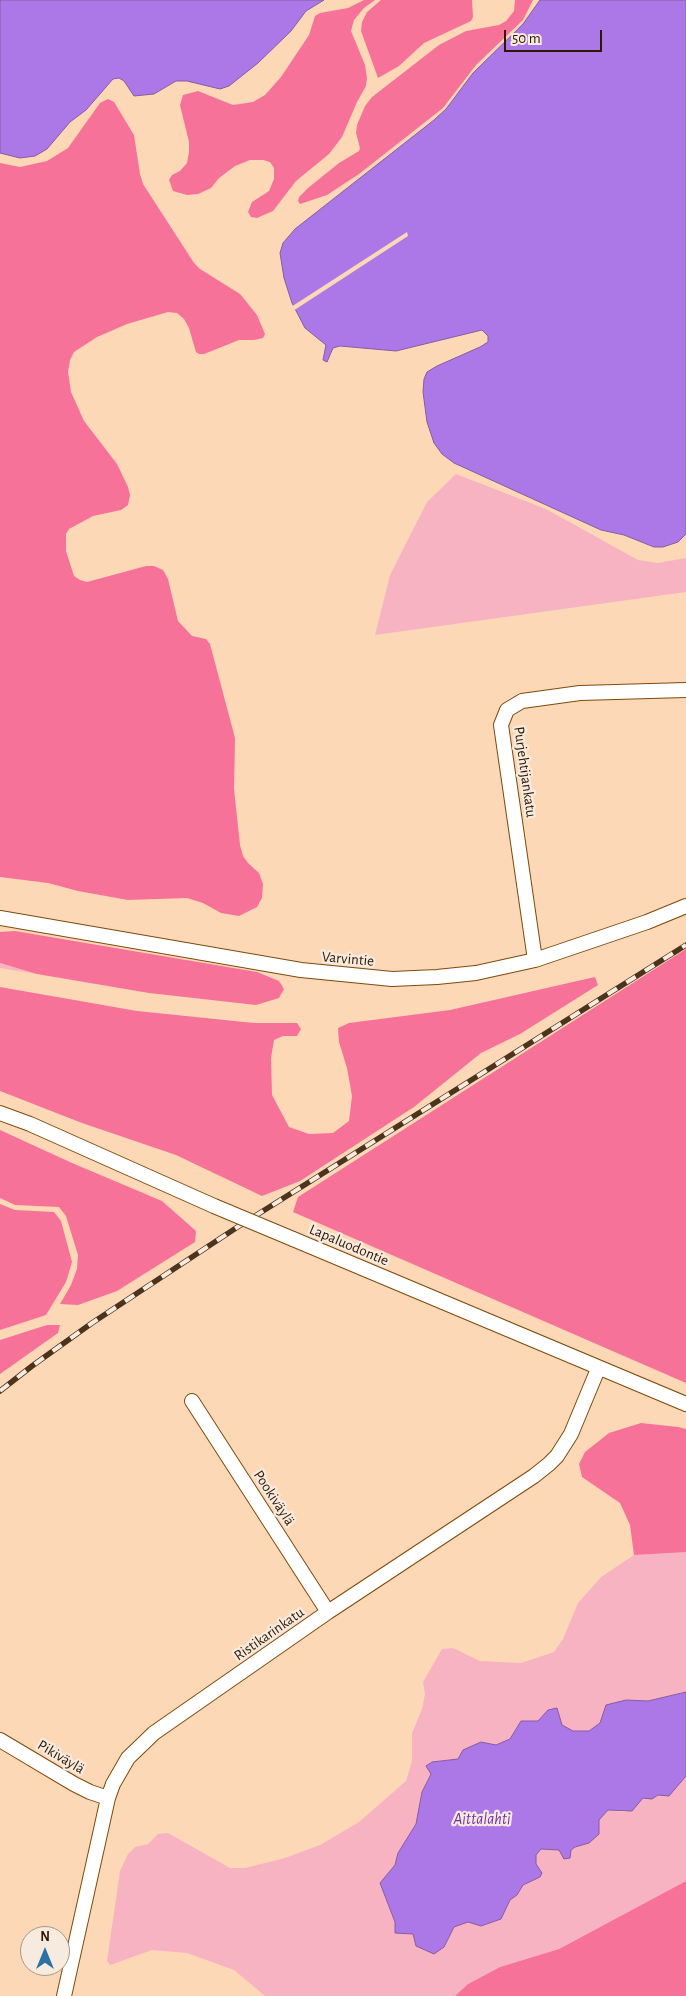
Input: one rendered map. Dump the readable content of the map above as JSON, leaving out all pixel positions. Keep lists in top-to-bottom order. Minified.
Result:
{"streets":{"street":["Purjehtijankatu","Varvintie","Lapaluodontie","Pookiväylä","Ristikarinkatu","Pikiväylä"]},"crossings":[["Purjehtijankatu","Varvintie"],["Lapaluodontie","Ristikarinkatu"],["Pookiväylä","Ristikarinkatu"],["Ristikarinkatu","Pikiväylä"]],"water":["Aittalahti"],"scale_bar":"50 m","north":"top"}
